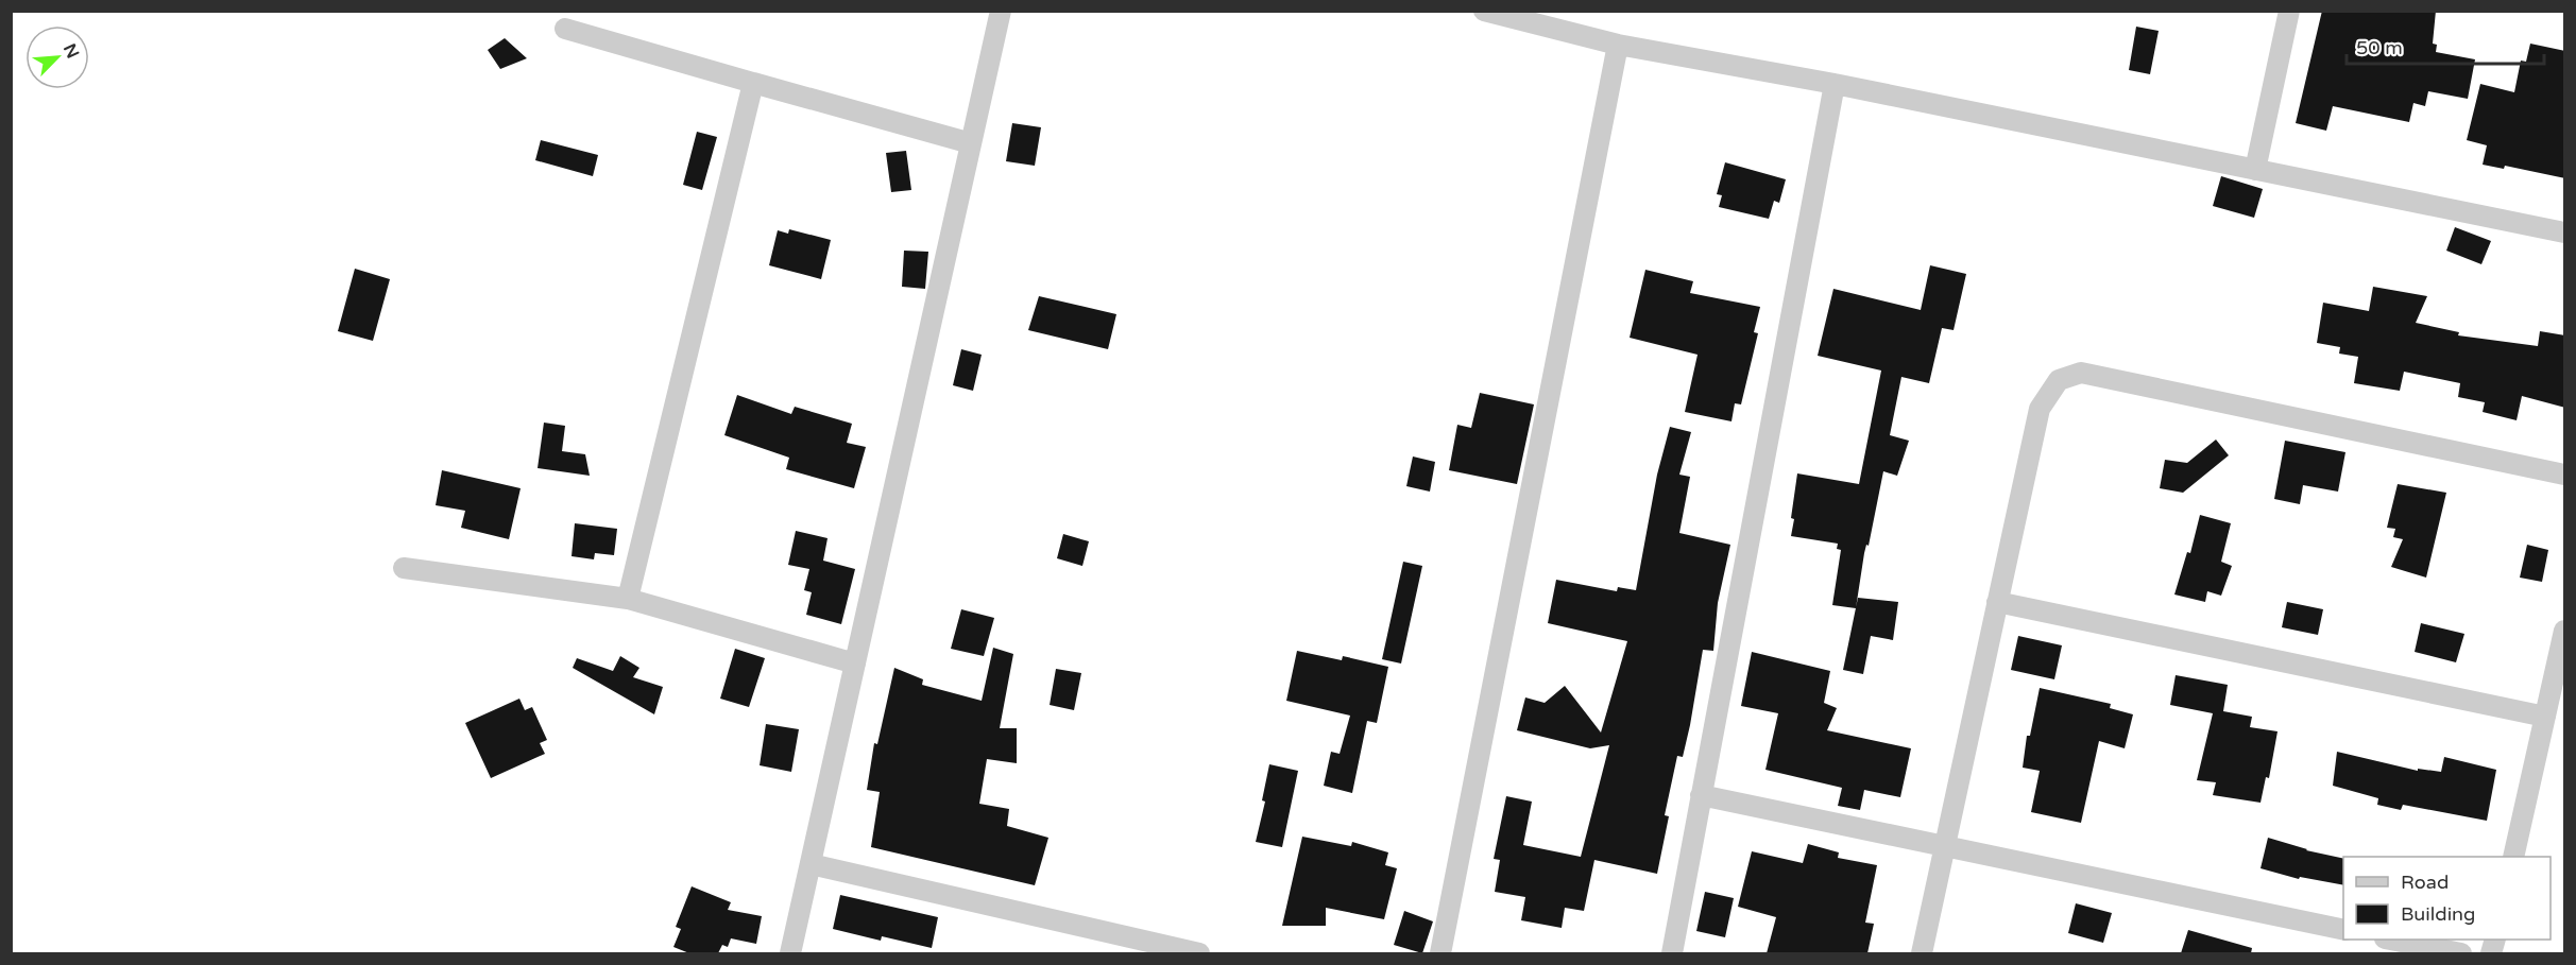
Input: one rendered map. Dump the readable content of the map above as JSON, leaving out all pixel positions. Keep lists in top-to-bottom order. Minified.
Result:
{"legend":["Road","Building"],"scale_bar":"50 m","north":"top right"}
